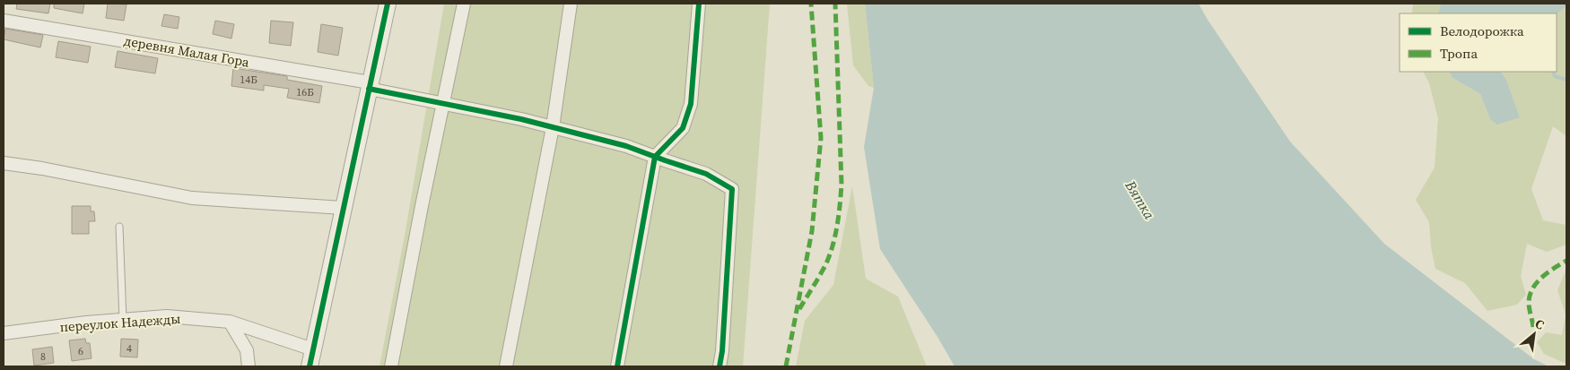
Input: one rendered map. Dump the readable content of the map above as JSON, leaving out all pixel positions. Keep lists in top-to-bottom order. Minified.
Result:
{"streets":{"street":["деревня Малая Гора","переулок Надежды"]},"water":["Вятка"],"house_numbers":["14Б","16Б","4","6","8"],"legend":["Велодорожка","Тропа"],"north":"top right"}
